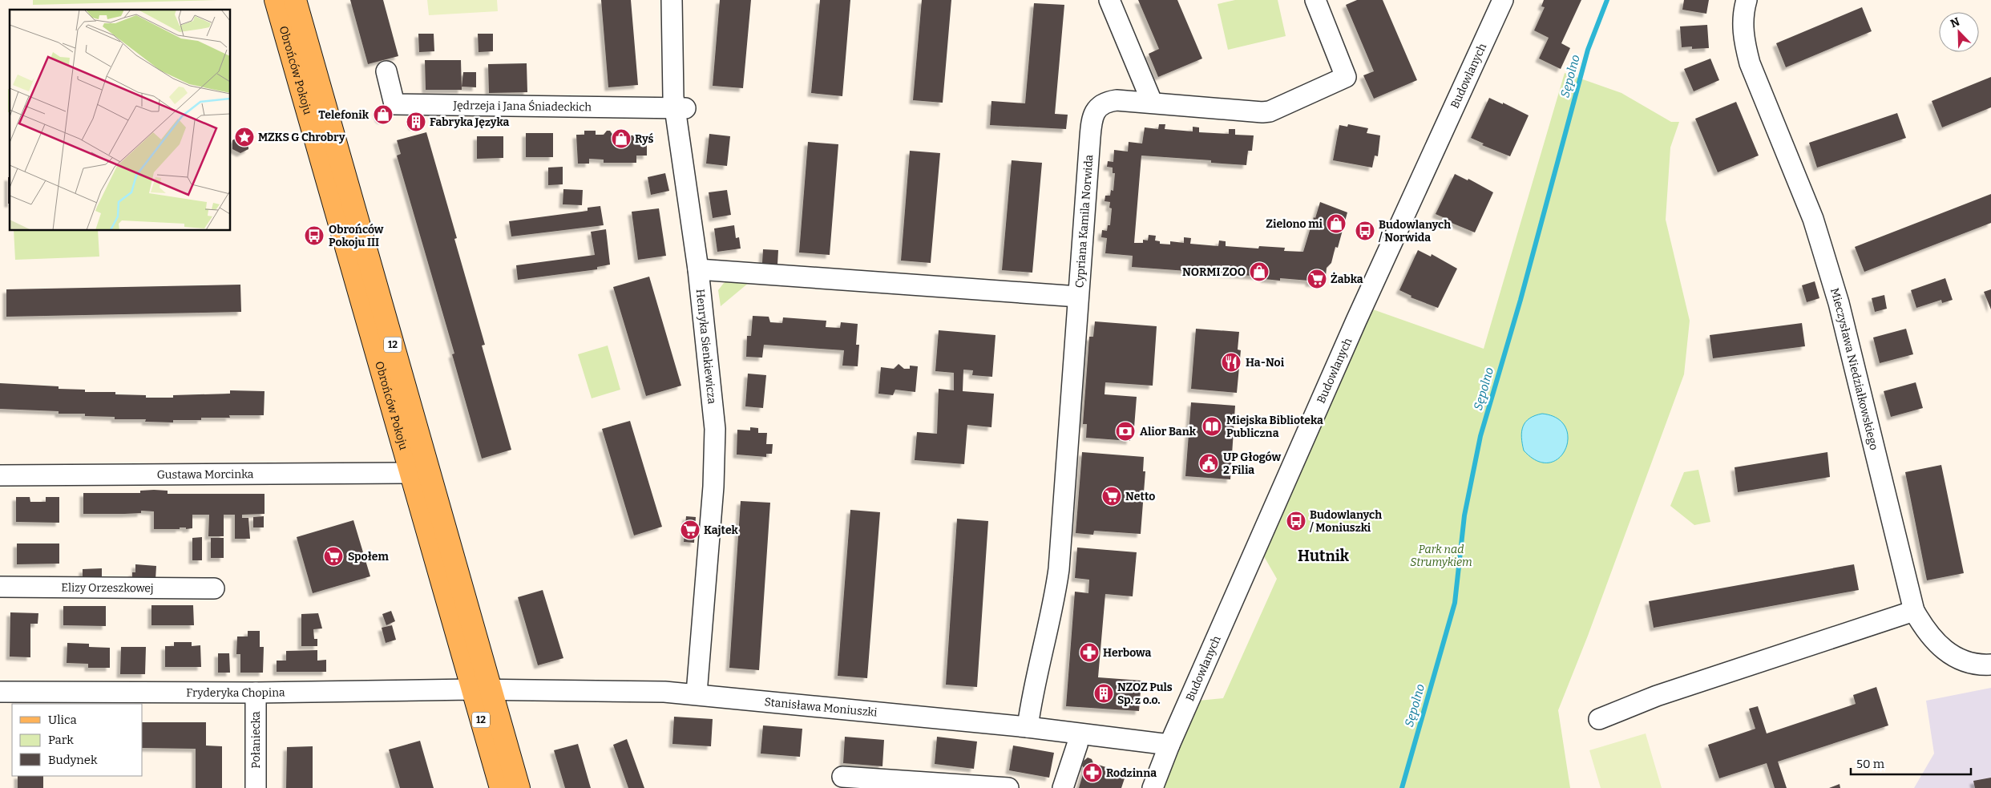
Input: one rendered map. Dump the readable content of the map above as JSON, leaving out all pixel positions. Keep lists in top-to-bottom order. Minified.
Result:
{"streets":{"main road":["Obrońców Pokoju","12"],"street":["Budowlanych","Jędrzeja i Jana Śniadeckich","Cypriana Kamila Norwida","Henryka Sienkiewicza","Mieczysława Niedziałkowskiego","Gustawa Morcinka","Elizy Orzeszkowej","Fryderyka Chopina","Stanisława Moniuszki","Połaniecka"]},"crossings":[["Obrońców Pokoju","Gustawa Morcinka"],["Obrońców Pokoju","Fryderyka Chopina"],["Obrońców Pokoju","Stanisława Moniuszki"],["Budowlanych","Stanisława Moniuszki"],["Jędrzeja i Jana Śniadeckich","Henryka Sienkiewicza"],["Cypriana Kamila Norwida","Henryka Sienkiewicza"],["Henryka Sienkiewicza","Stanisława Moniuszki"],["Fryderyka Chopina","Stanisława Moniuszki"],["Fryderyka Chopina","Połaniecka"]],"districts":["Hutnik"],"water":["Sępolno"],"parks":["Park nad Strumykiem"],"places":{"shop":["Telefonik","Ryś","Zielono mi","NORMI ZOO"],"building":["Fabryka Języka","NZOZ Puls Sp. z o.o."],"place":["MZKS G Chrobry"],"bus stop":["Budowlanych / Norwida","Obrońców Pokoju III","Budowlanych / Moniuszki"],"supermarket":["Żabka","Netto","Kajtek","Społem"],"restaurant":["Ha-Noi"],"library":["Miejska Biblioteka Publiczna"],"bank":["Alior Bank"],"public building":["UP Głogów 2 Filia"],"pharmacy":["Herbowa","Rodzinna"]},"legend":["Ulica","Park","Budynek"],"scale_bar":"50 m","north":"top left"}
